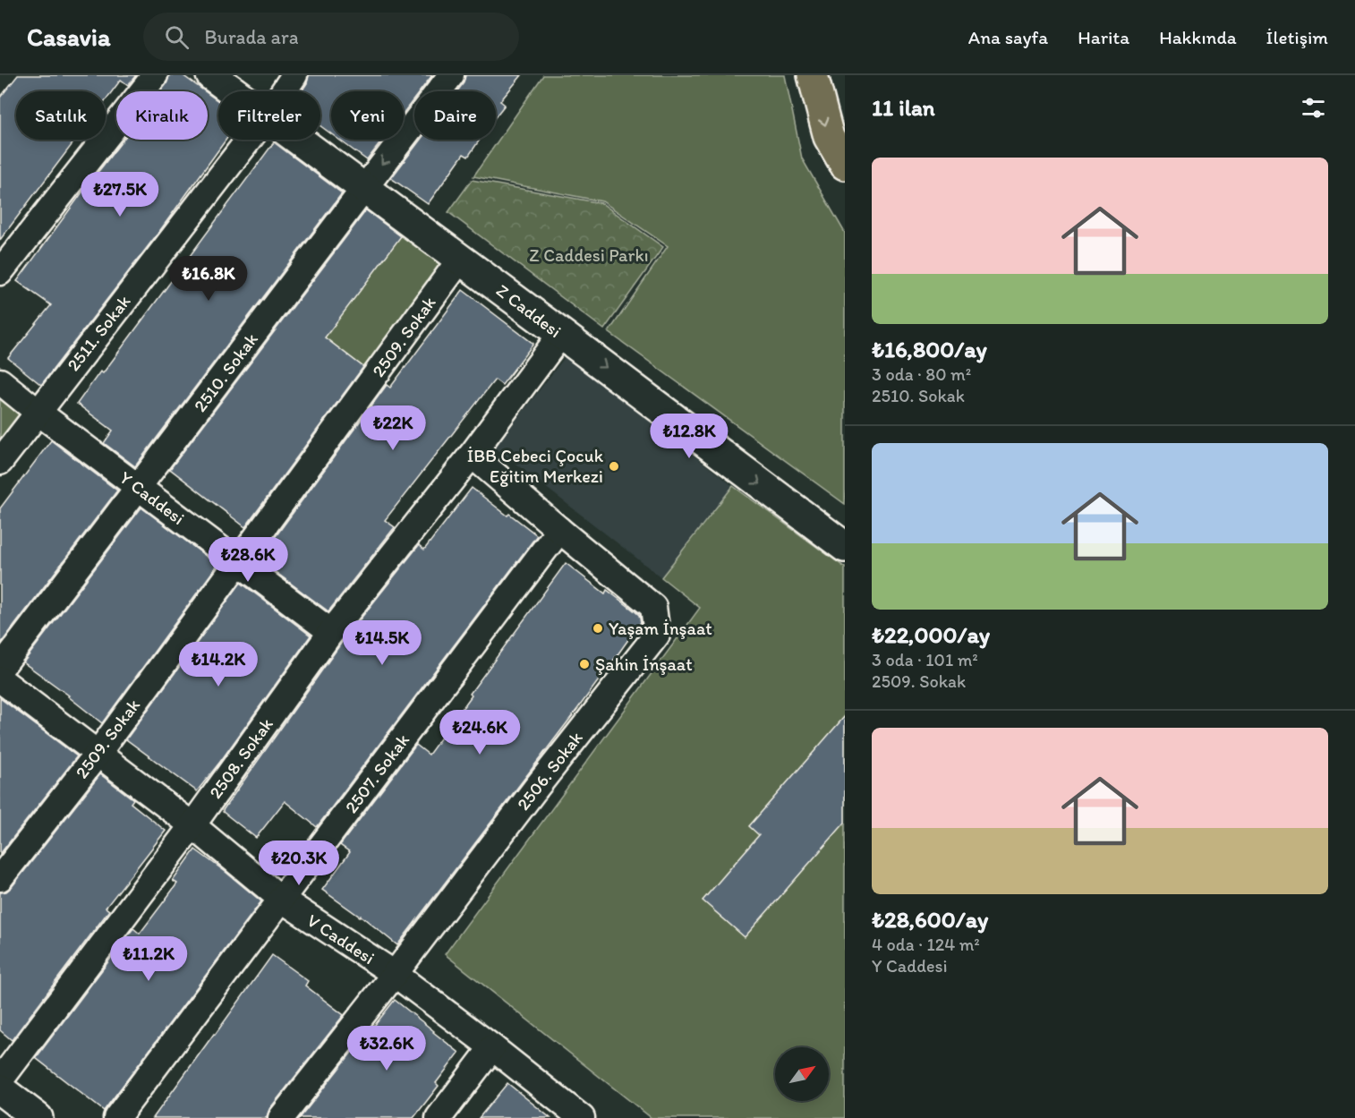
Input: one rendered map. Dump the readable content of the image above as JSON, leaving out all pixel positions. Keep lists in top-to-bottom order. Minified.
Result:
{"streets":{"street":["Z Caddesi","2511. Sokak","2509. Sokak","2510. Sokak","Y Caddesi","2508. Sokak","2506. Sokak","2507. Sokak","V Caddesi"]},"crossings":[["Z Caddesi","2509. Sokak"],["Z Caddesi","2510. Sokak"],["Z Caddesi","2508. Sokak"],["2511. Sokak","Y Caddesi"],["2509. Sokak","Y Caddesi"],["2509. Sokak","V Caddesi"],["2510. Sokak","Y Caddesi"],["Y Caddesi","2508. Sokak"],["2508. Sokak","2506. Sokak"],["2508. Sokak","V Caddesi"],["2506. Sokak","2507. Sokak"],["2506. Sokak","V Caddesi"],["2507. Sokak","V Caddesi"]],"one_way":["Z Caddesi"],"parks":["Z Caddesi Parkı"],"places":["İBB Cebeci Çocuk Eğitim Merkezi","Yaşam İnşaat","Şahin İnşaat"],"north":"top right","page":{"header":"Casavia","search":"Burada ara","nav":["Ana sayfa","Harita","Hakkında","İletişim"],"heading":"11 ilan","chip":["Satılık","Kiralık","Filtreler","Yeni","Daire"],"list":[{"name":"₺16,800/ay","note":"3 oda · 80 m² · 2510. Sokak"},{"name":"₺22,000/ay","note":"3 oda · 101 m² · 2509. Sokak"},{"name":"₺28,600/ay","note":"4 oda · 124 m² · Y Caddesi"}],"price":["₺27.5K","₺16.8K","₺22K","₺12.8K","₺28.6K","₺14.5K","₺14.2K","₺24.6K","₺20.3K","₺11.2K","₺32.6K"]}}
